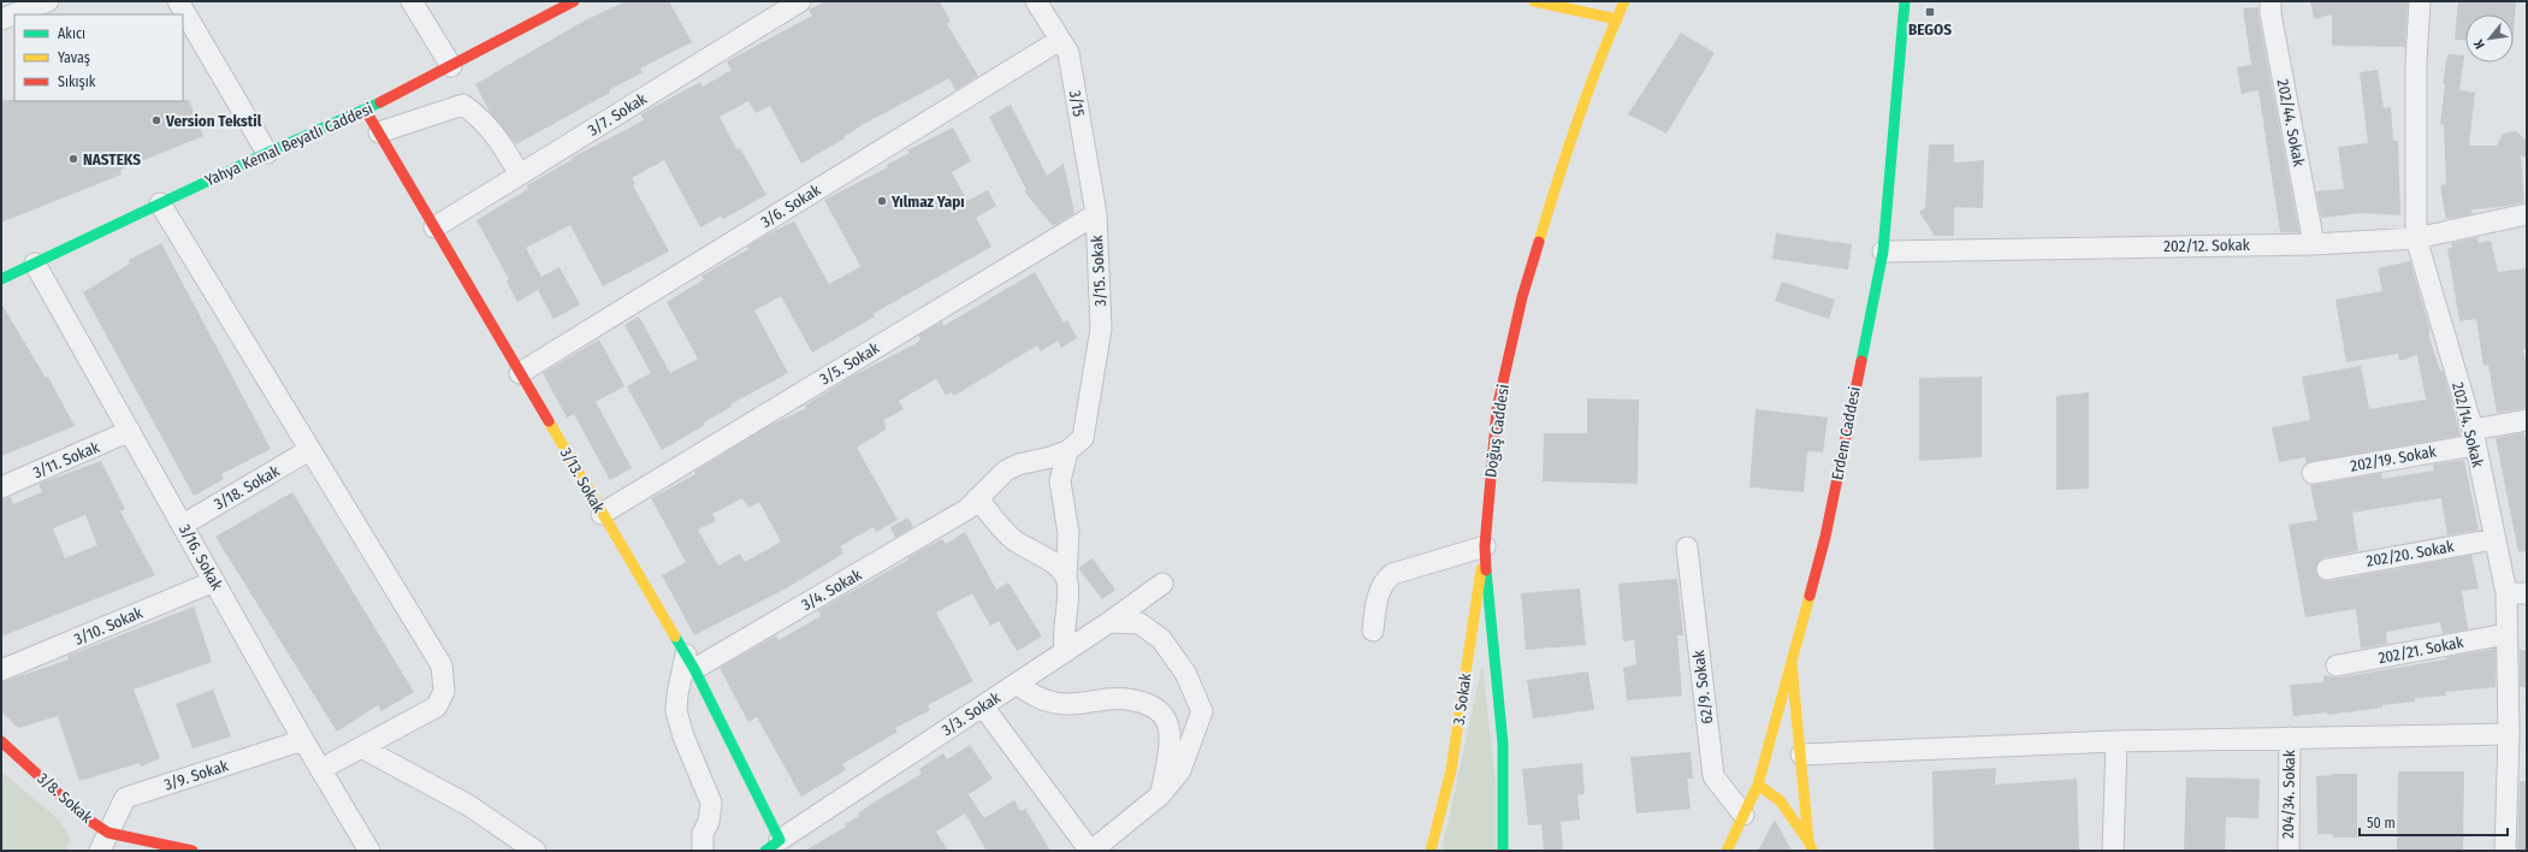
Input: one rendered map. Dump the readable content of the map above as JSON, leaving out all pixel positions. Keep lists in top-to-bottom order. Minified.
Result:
{"streets":{"main road":["Yahya Kemal Beyatlı Caddesi","Doğuş Caddesi","Erdem Caddesi","3/13. Sokak","3. Sokak","3/8. Sokak"],"street":["3/15","3/7. Sokak","202/44. Sokak","3/6. Sokak","202/12. Sokak","3/15. Sokak","3/5. Sokak","202/14. Sokak","202/19. Sokak","3/11. Sokak","3/18. Sokak","202/20. Sokak","3/16. Sokak","3/4. Sokak","3/10. Sokak","202/21. Sokak","62/9. Sokak","3/3. Sokak","3/9. Sokak","204/34. Sokak"]},"crossings":[["3/15","3/6. Sokak"],["3/15","3/15. Sokak"],["3/15","3/5. Sokak"],["3/7. Sokak","3/13. Sokak"],["202/44. Sokak","202/12. Sokak"],["Yahya Kemal Beyatlı Caddesi","3/13. Sokak"],["Yahya Kemal Beyatlı Caddesi","3/16. Sokak"],["3/6. Sokak","3/13. Sokak"],["202/12. Sokak","202/14. Sokak"],["202/12. Sokak","Erdem Caddesi"],["3/15. Sokak","3/5. Sokak"],["3/15. Sokak","3/4. Sokak"],["3/5. Sokak","3/13. Sokak"],["202/14. Sokak","202/19. Sokak"],["202/14. Sokak","202/20. Sokak"],["202/14. Sokak","202/21. Sokak"],["Doğuş Caddesi","3. Sokak"],["Erdem Caddesi","62/9. Sokak"],["3/11. Sokak","3/16. Sokak"],["3/13. Sokak","3/4. Sokak"],["3/13. Sokak","3/3. Sokak"],["3/18. Sokak","3/16. Sokak"],["3/16. Sokak","3/10. Sokak"],["3/16. Sokak","3/9. Sokak"],["3/9. Sokak","3/8. Sokak"]],"places":{"transit":["BEGOS"],"other":["Version Tekstil","NASTEKS","Yılmaz Yapı"]},"legend":["Akıcı","Yavaş","Sıkışık"],"scale_bar":"50 m","north":"bottom left"}
